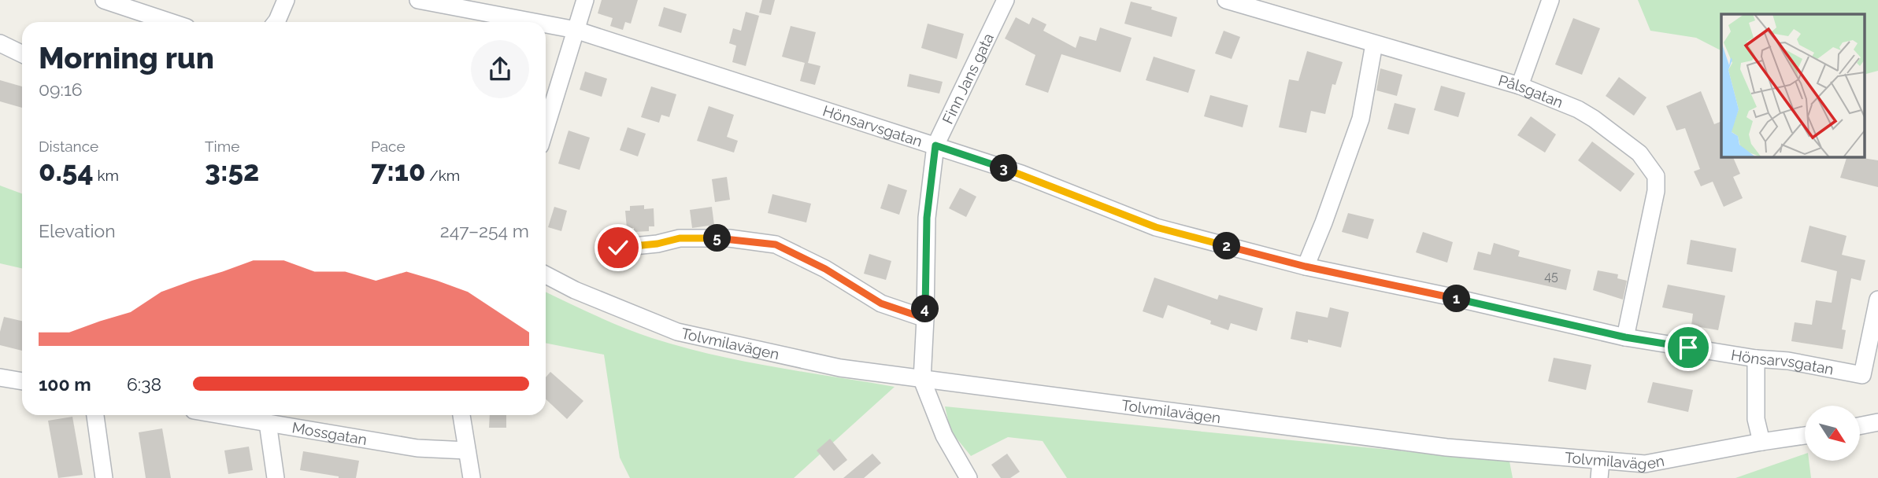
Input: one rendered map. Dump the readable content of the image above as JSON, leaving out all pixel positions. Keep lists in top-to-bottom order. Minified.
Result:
{"streets":{"street":["Finn Jans gata","Pålsgatan","Hönsarvsgatan","Tolvmilavägen","Mossgatan"]},"crossings":[["Finn Jans gata","Hönsarvsgatan"],["Finn Jans gata","Tolvmilavägen"],["Pålsgatan","Hönsarvsgatan"]],"house_numbers":["45"],"north":"bottom right","page":{"heading":["Morning run","09:16"],"stats":[["Distance","0.54 km"],["Time","3:52"],["Pace","7:10 /km"]],"pins":["3","5","2","1","4"],"chart":["Elevation","247–254 m"],"list":[{"name":"100 m","note":"6:38"}]}}
